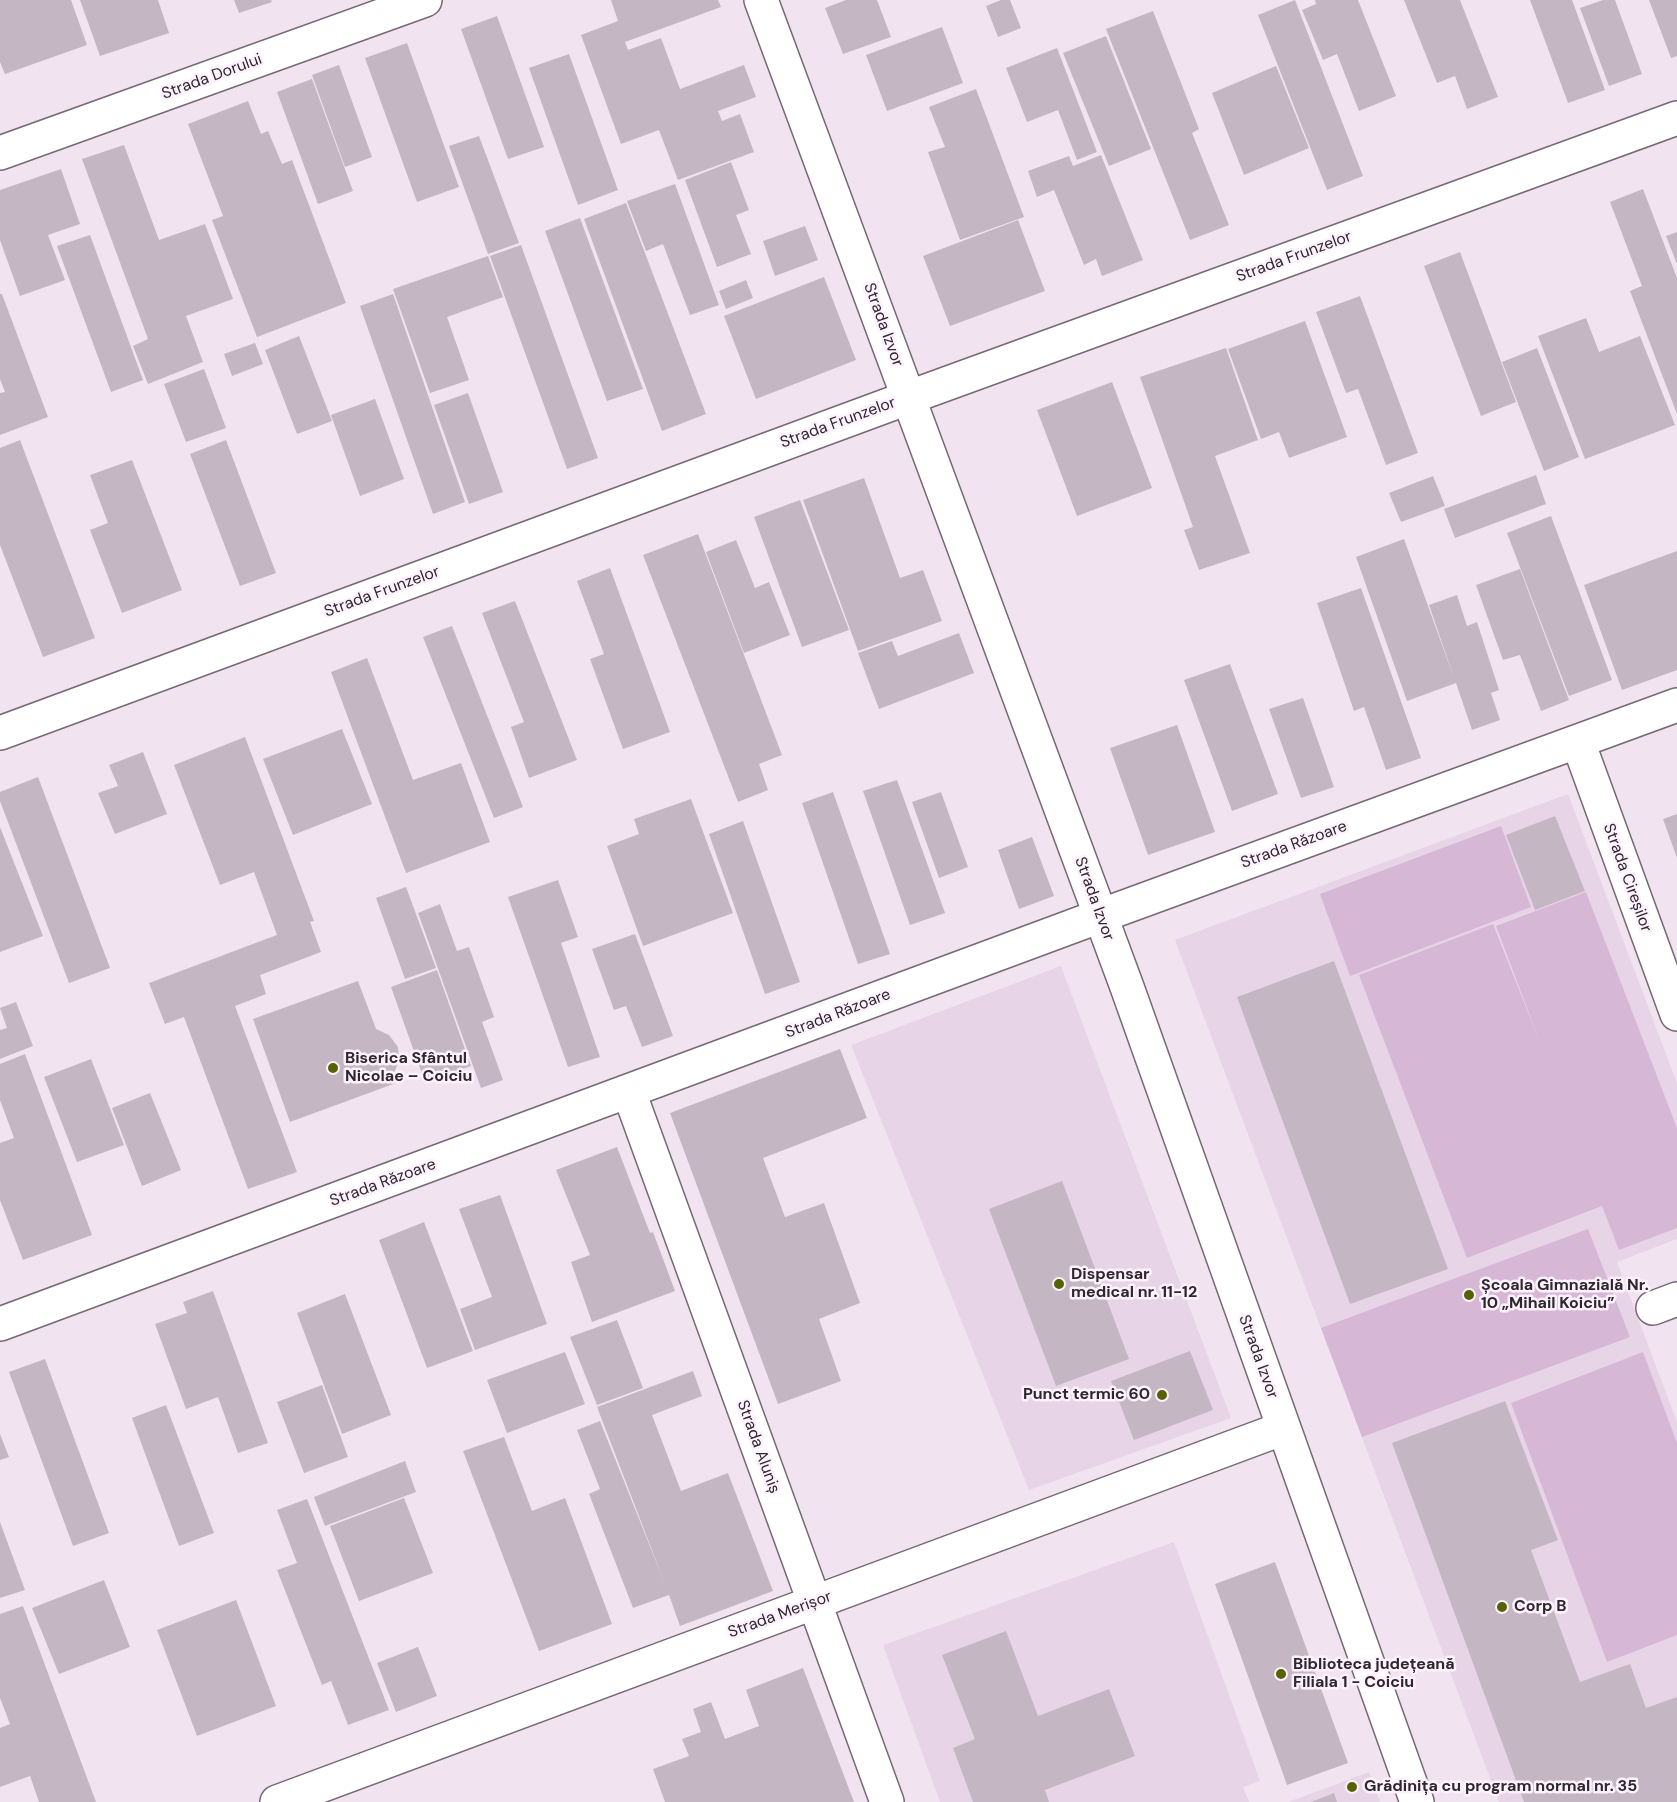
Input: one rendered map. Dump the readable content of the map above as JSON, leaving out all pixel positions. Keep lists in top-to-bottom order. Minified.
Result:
{"streets":{"street":["Strada Dorului","Strada Frunzelor","Strada Izvor","Strada Răzoare","Strada Cireșilor","Strada Aluniș","Strada Merișor"]},"crossings":[["Strada Frunzelor","Strada Izvor"],["Strada Izvor","Strada Răzoare"],["Strada Izvor","Strada Merișor"],["Strada Răzoare","Strada Cireșilor"],["Strada Răzoare","Strada Aluniș"],["Strada Aluniș","Strada Merișor"]],"places":["Biserica Sfântul Nicolae – Coiciu","Dispensar medical nr. 11-12","Școala Gimnazială Nr. 10 „Mihail Koiciu”","Punct termic 60","Corp B","Biblioteca județeană Filiala 1 - Coiciu","Grădinița cu program normal nr. 35"]}
